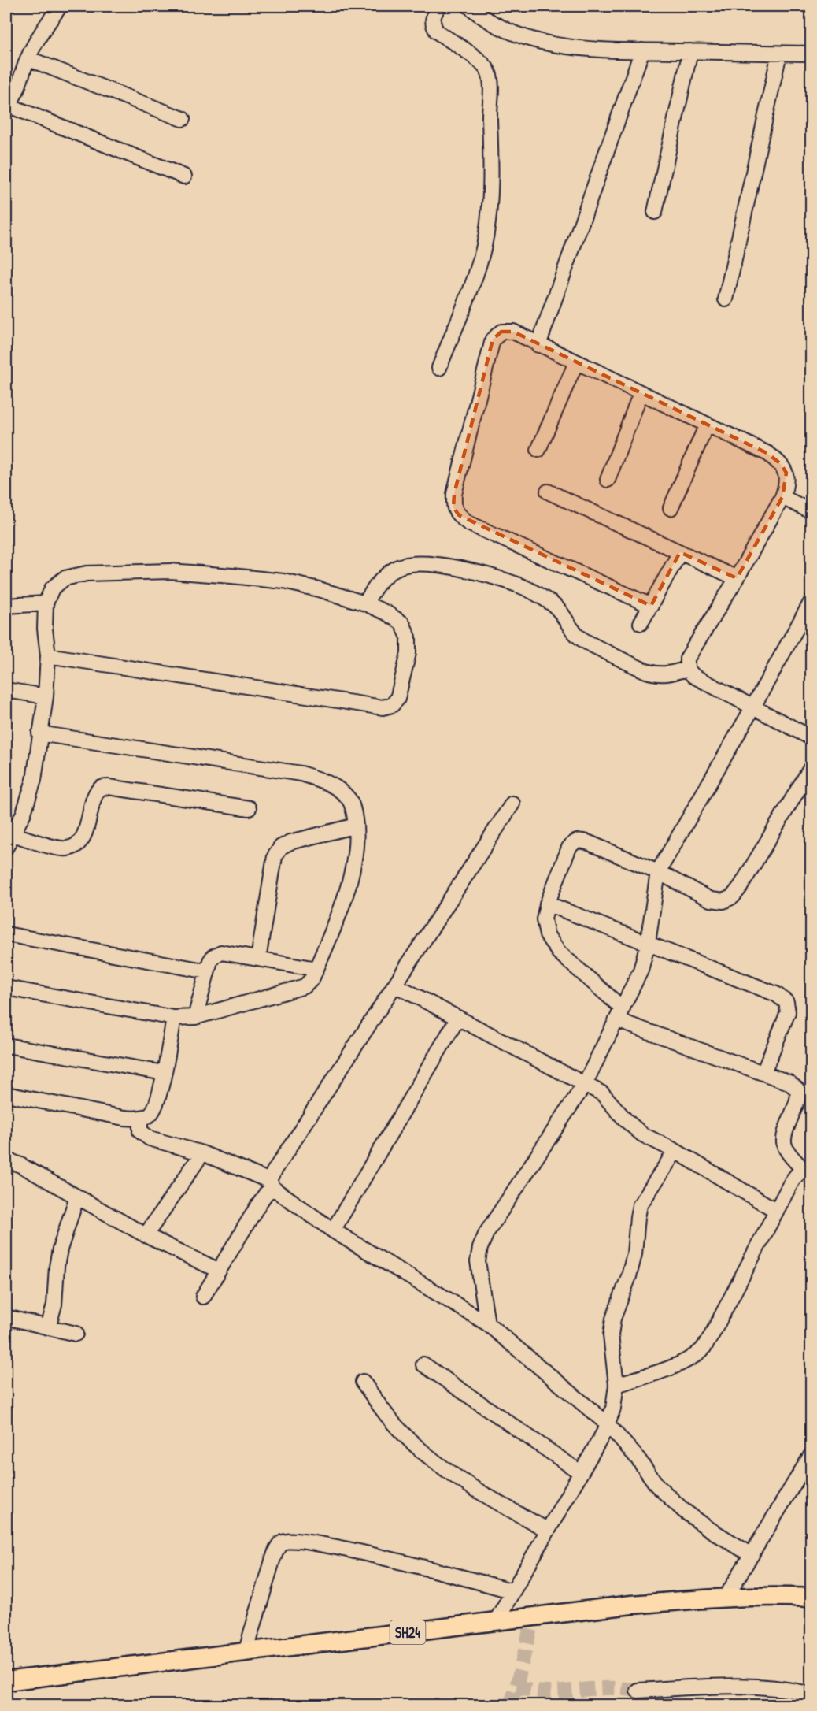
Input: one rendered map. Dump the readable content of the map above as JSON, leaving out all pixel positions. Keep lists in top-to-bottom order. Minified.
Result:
{"streets":{"main road":["SH24"]}}
